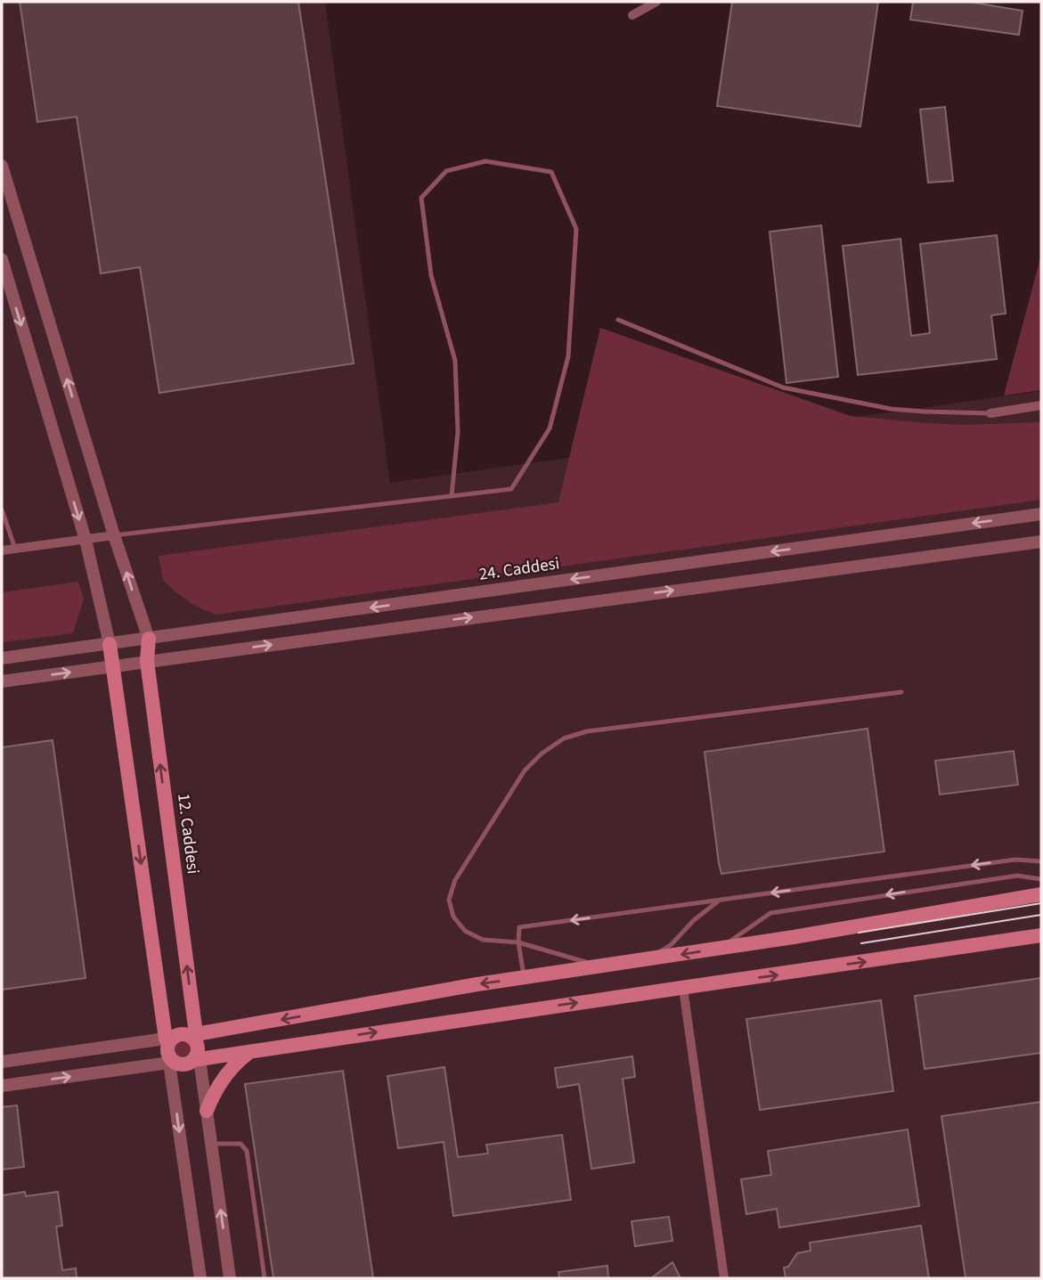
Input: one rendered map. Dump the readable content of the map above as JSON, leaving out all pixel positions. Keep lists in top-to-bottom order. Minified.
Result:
{"streets":{"main road":["12. Caddesi"],"street":["24. Caddesi"]},"crossings":[["24. Caddesi","12. Caddesi"]]}
